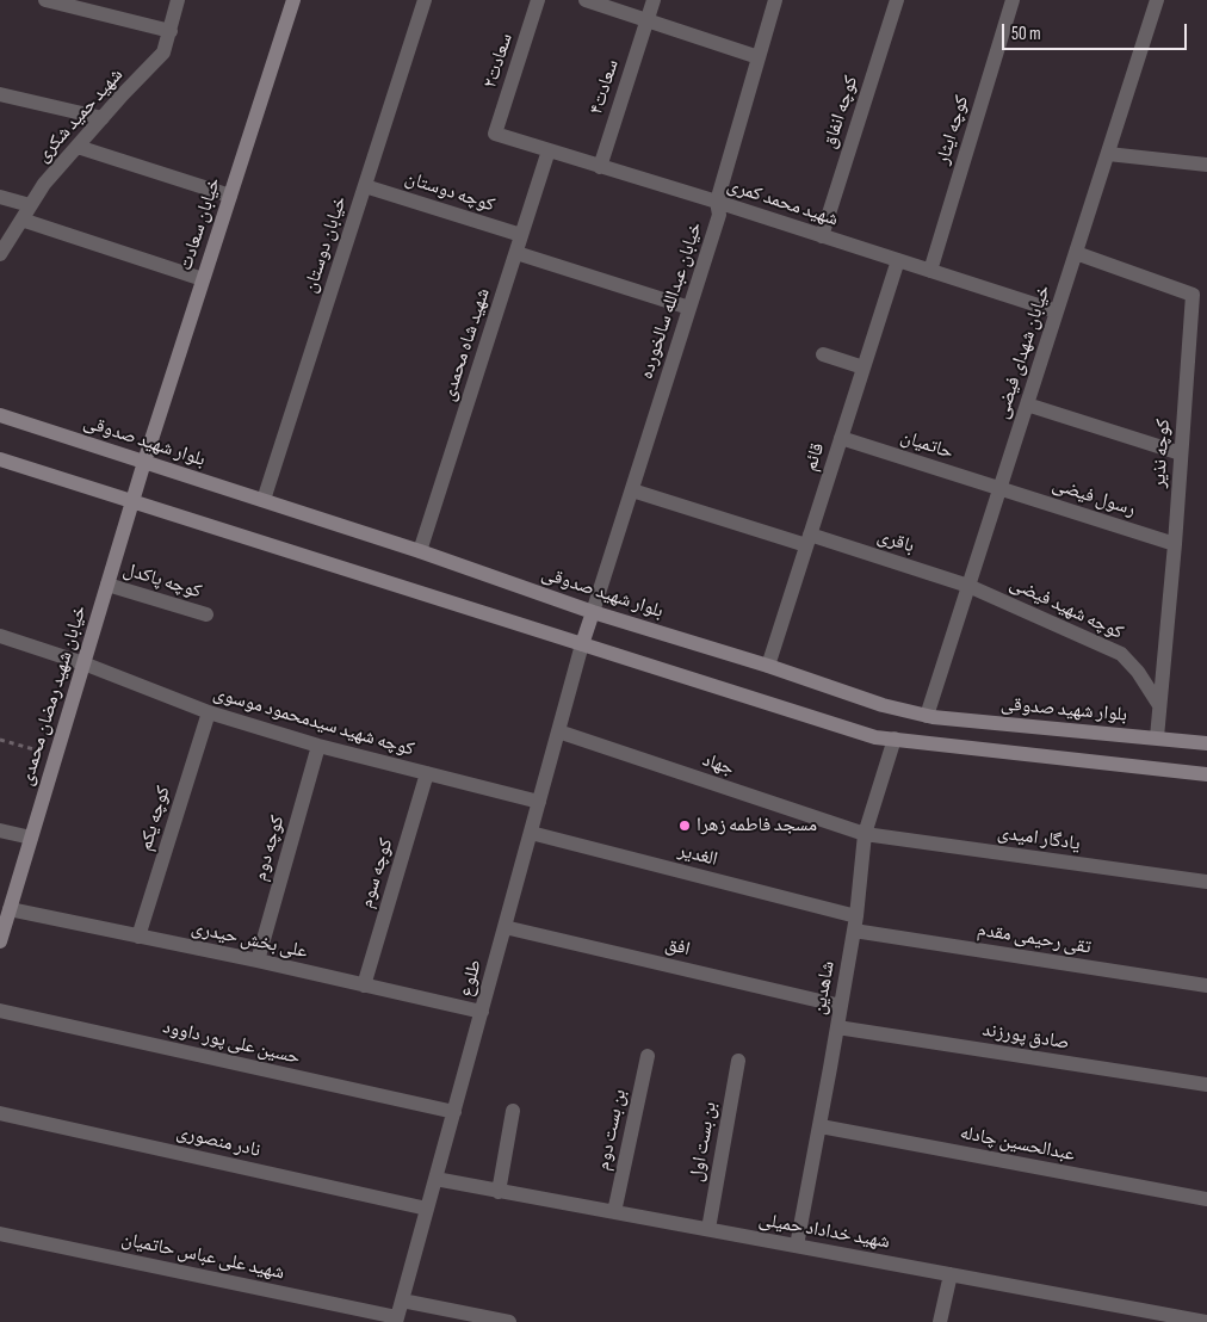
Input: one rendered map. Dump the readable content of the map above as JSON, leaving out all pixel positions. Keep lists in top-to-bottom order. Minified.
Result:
{"streets":{"main road":["خیابان سعادت","بلوار شهید صدوقی","خیابان شهید رمضان محمدی"],"street":["سعادت۲","سعادت۴","کوچه انفاق","شهید حمید شکری","کوچه ایثار","کوچه دوستان","شهید محمد کمری","خیابان دوستان","خیابان عبدالله سالخورده","شهید شاه محمدی","خیابان شهدای فیضی","حاتمیان","کوچه نذیر","قائم","رسول فیضی","باقری","کوچه پاکدل","کوچه شهید فیضی","کوچه شهید سیدمحمود موسوی","جهاد","کوچه یکم","یادگار امیدی","کوچه دوم","الغدیر","کوچه سوم","تقی رحیمی مقدم","علی بخش حیدری","افق","طلوع","شاهدین","صادق پورزند","حسین علی پور داوود","بن بست دوم","نادر منصوری","بن بست اول","عبدالحسین چادله","شهید خداداد حمیلی","شهید علی عباس حاتمیان"]},"crossings":[["سعادت۲","شهید محمد کمری"],["سعادت۴","شهید محمد کمری"],["کوچه انفاق","شهید محمد کمری"],["کوچه ایثار","شهید محمد کمری"],["کوچه دوستان","خیابان دوستان"],["کوچه دوستان","شهید شاه محمدی"],["شهید محمد کمری","خیابان عبدالله سالخورده"],["شهید محمد کمری","شهید شاه محمدی"],["شهید محمد کمری","خیابان شهدای فیضی"],["شهید محمد کمری","قائم"],["خیابان سعادت","بلوار شهید صدوقی"],["خیابان سعادت","خیابان شهید رمضان محمدی"],["خیابان دوستان","بلوار شهید صدوقی"],["خیابان عبدالله سالخورده","بلوار شهید صدوقی"],["خیابان عبدالله سالخورده","باقری"],["شهید شاه محمدی","بلوار شهید صدوقی"],["خیابان شهدای فیضی","بلوار شهید صدوقی"],["خیابان شهدای فیضی","حاتمیان"],["خیابان شهدای فیضی","کوچه نذیر"],["خیابان شهدای فیضی","رسول فیضی"],["خیابان شهدای فیضی","باقری"],["خیابان شهدای فیضی","کوچه شهید فیضی"],["بلوار شهید صدوقی","کوچه نذیر"],["بلوار شهید صدوقی","قائم"],["بلوار شهید صدوقی","خیابان شهید رمضان محمدی"],["حاتمیان","قائم"],["حاتمیان","رسول فیضی"],["کوچه نذیر","رسول فیضی"],["کوچه نذیر","کوچه شهید فیضی"],["قائم","باقری"],["باقری","کوچه شهید فیضی"],["کوچه پاکدل","خیابان شهید رمضان محمدی"],["خیابان شهید رمضان محمدی","کوچه شهید سیدمحمود موسوی"],["خیابان شهید رمضان محمدی","علی بخش حیدری"],["کوچه شهید سیدمحمود موسوی","کوچه یکم"],["کوچه شهید سیدمحمود موسوی","کوچه دوم"],["کوچه شهید سیدمحمود موسوی","کوچه سوم"],["کوچه شهید سیدمحمود موسوی","طلوع"],["جهاد","یادگار امیدی"],["جهاد","طلوع"],["جهاد","شاهدین"],["کوچه یکم","علی بخش حیدری"],["یادگار امیدی","شاهدین"],["کوچه دوم","علی بخش حیدری"],["الغدیر","تقی رحیمی مقدم"],["الغدیر","طلوع"],["الغدیر","شاهدین"],["کوچه سوم","علی بخش حیدری"],["تقی رحیمی مقدم","شاهدین"],["علی بخش حیدری","طلوع"],["افق","طلوع"],["افق","شاهدین"],["طلوع","حسین علی پور داوود"],["طلوع","نادر منصوری"],["طلوع","شهید خداداد حمیلی"],["طلوع","شهید علی عباس حاتمیان"],["شاهدین","صادق پورزند"],["شاهدین","عبدالحسین چادله"],["شاهدین","شهید خداداد حمیلی"],["بن بست دوم","شهید خداداد حمیلی"],["بن بست اول","شهید خداداد حمیلی"]],"places":["مسجد فاطمه زهرا"],"scale_bar":"50 m"}
